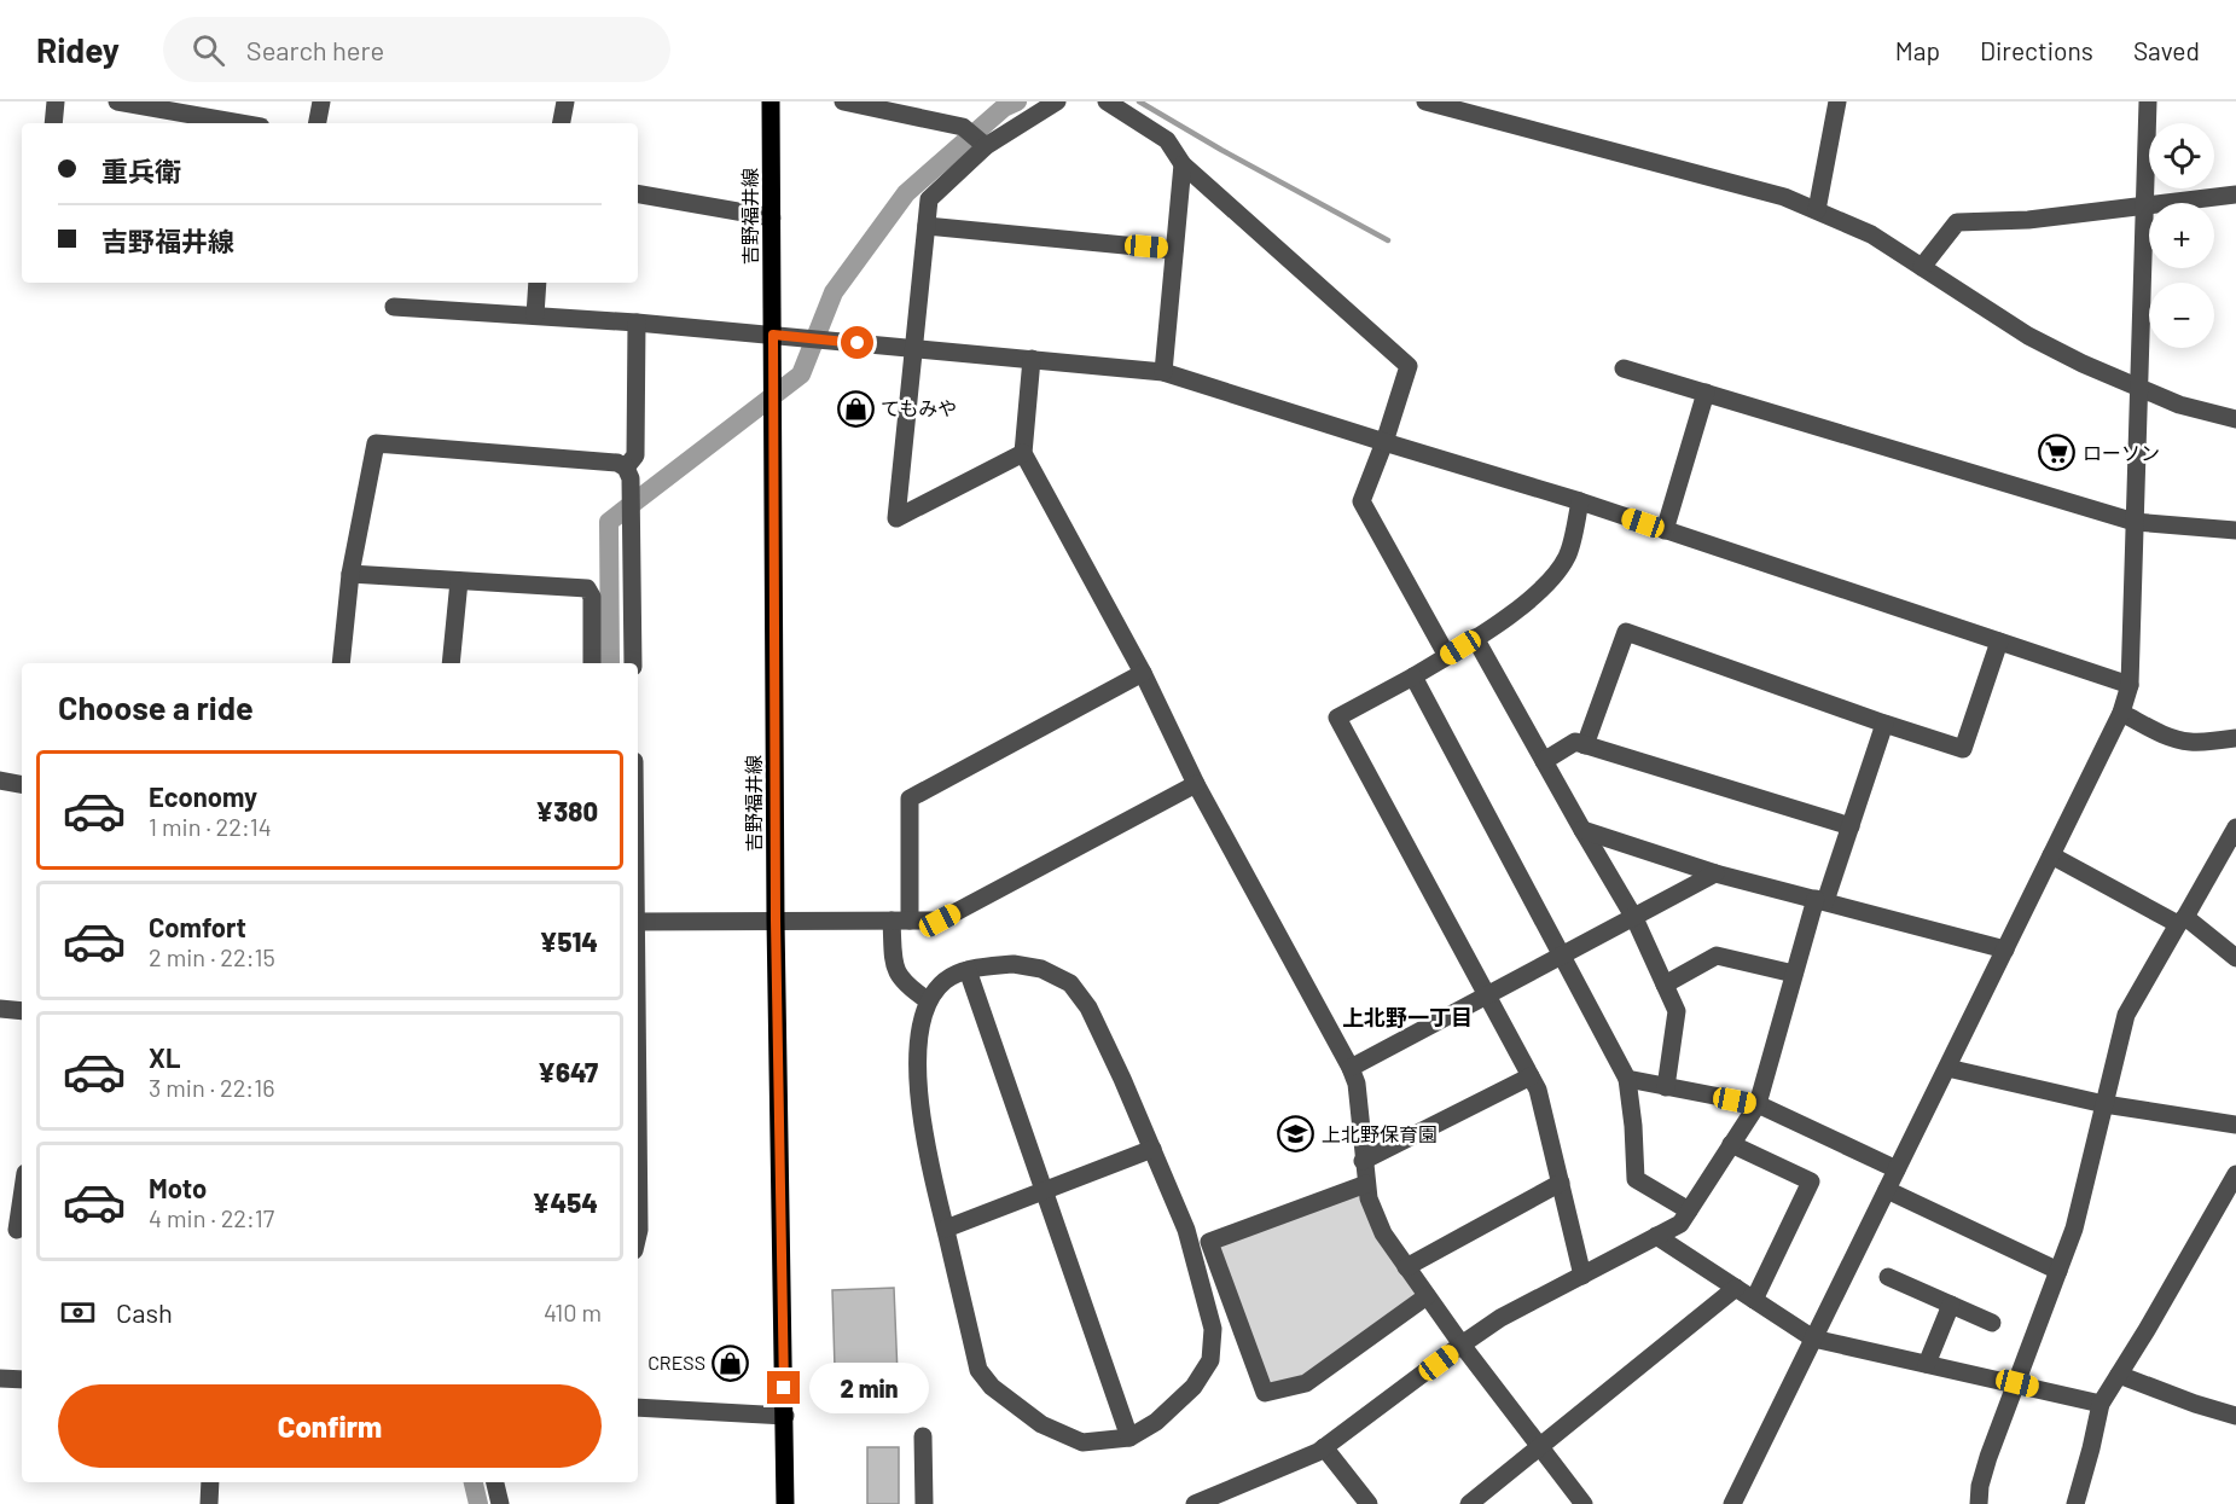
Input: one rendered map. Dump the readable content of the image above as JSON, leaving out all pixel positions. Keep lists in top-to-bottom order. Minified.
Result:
{"streets":{"main road":["吉野福井線"]},"districts":["上北野一丁目"],"places":{"shop":["てもみや","CRESS"],"supermarket":["ローソン"],"school or university":["上北野保育園"]},"page":{"header":"Ridey","search":"Search here","nav":["Map","Directions","Saved"],"map_buttons":["+","−"],"banner":["重兵衛","吉野福井線"],"heading":"Choose a ride","list":[{"name":"Economy","note":"1 min · 22:14","value":"¥380"},{"name":"Comfort","note":"2 min · 22:15","value":"¥514"},{"name":"XL","note":"3 min · 22:16","value":"¥647"},{"name":"Moto","note":"4 min · 22:17","value":"¥454"}],"pay":["Cash","410 m"],"bubble":"2 min","buttons":"Confirm"}}
